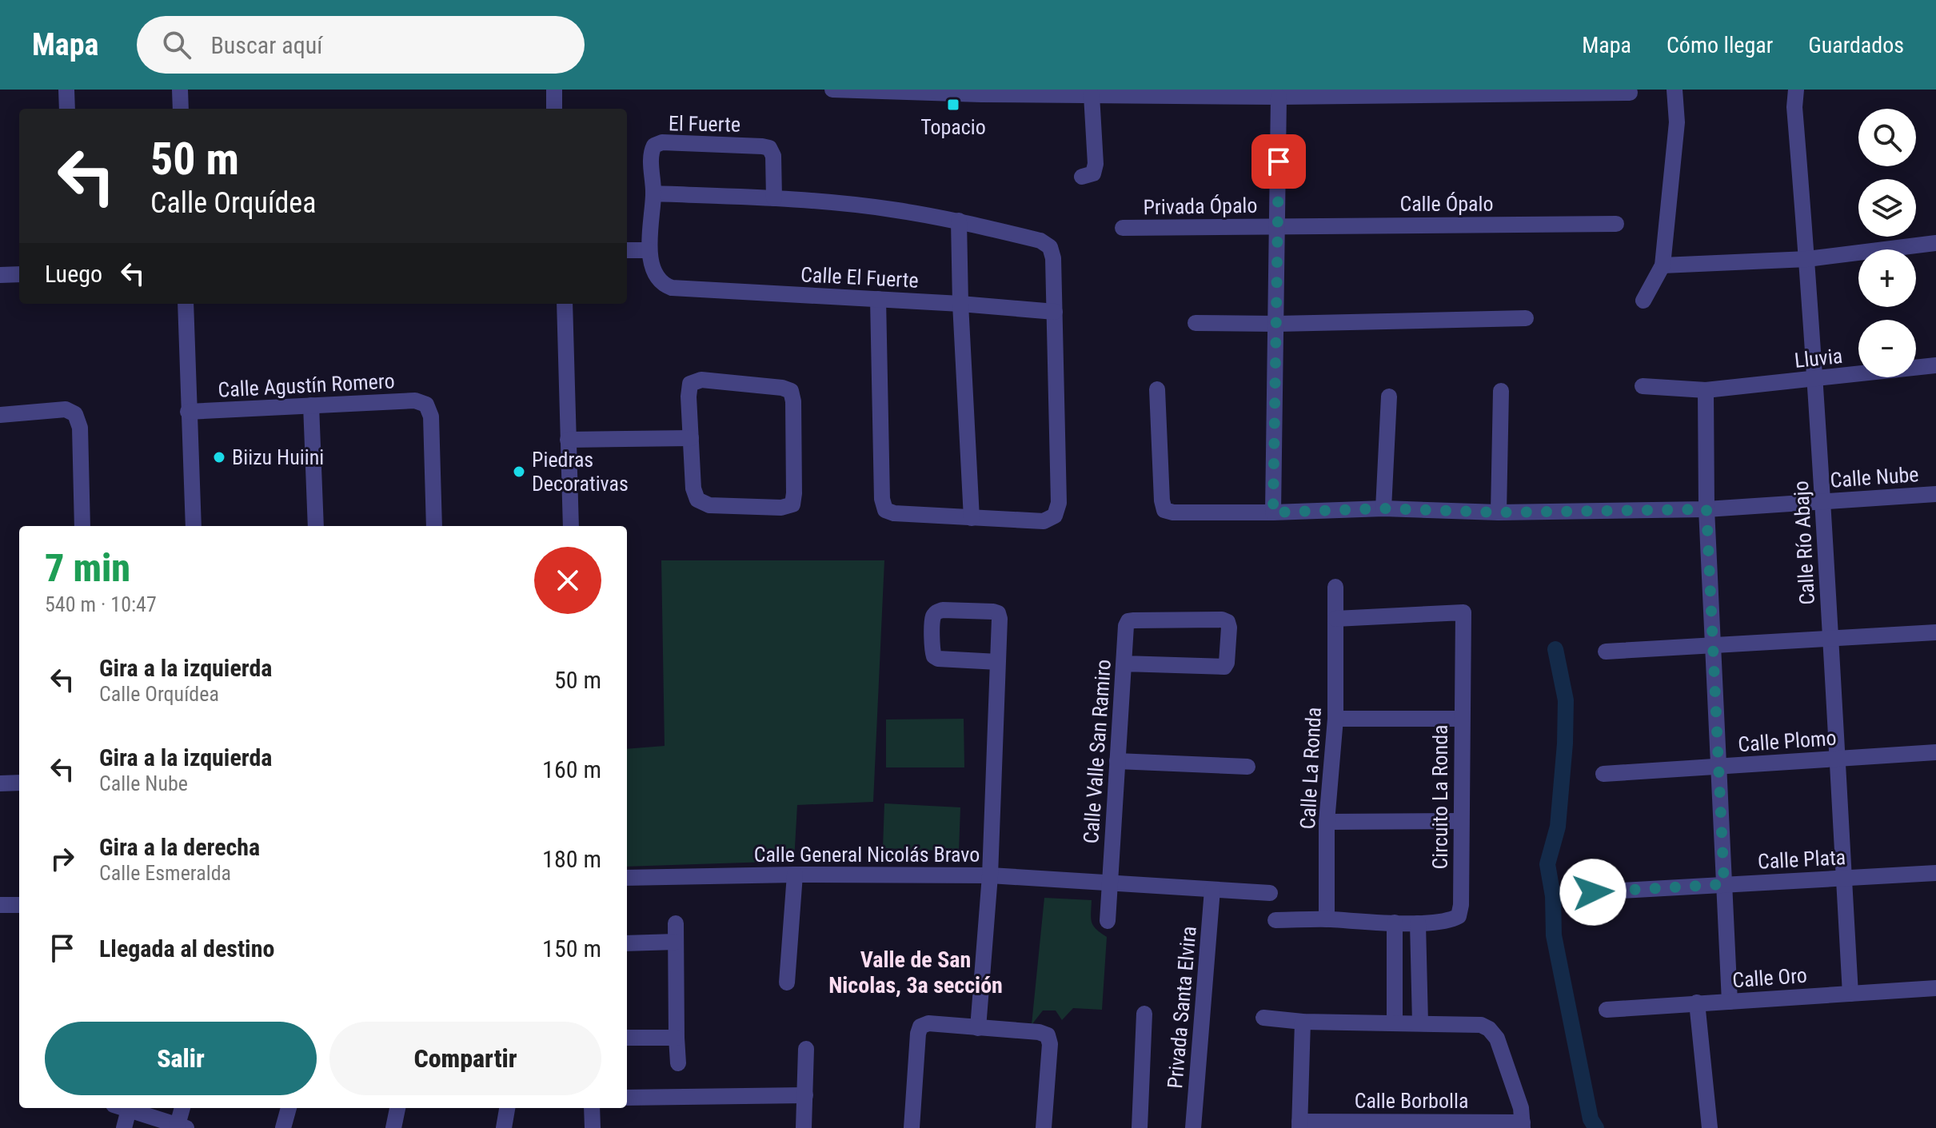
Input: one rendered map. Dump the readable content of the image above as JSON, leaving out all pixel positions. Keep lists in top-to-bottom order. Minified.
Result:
{"streets":{"street":["El Fuerte","Calle Ópalo","Privada Ópalo","Calle El Fuerte","Lluvia","Calle Agustín Romero","Calle Nube","Calle Río Abajo","Calle Plomo","Calle Valle San Ramiro","Calle La Ronda","Circuito La Ronda","Calle General Nicolás Bravo","Calle Plata","Calle Oro","Privada Santa Elvira","Calle Borbolla"]},"crossings":[["El Fuerte","Calle El Fuerte"],["Calle Ópalo","Privada Ópalo"],["Lluvia","Calle Río Abajo"],["Calle Nube","Calle Río Abajo"],["Calle Río Abajo","Calle Plomo"],["Calle Río Abajo","Calle Plata"],["Calle Río Abajo","Calle Oro"],["Calle Valle San Ramiro","Calle General Nicolás Bravo"],["Calle La Ronda","Circuito La Ronda"],["Calle General Nicolás Bravo","Privada Santa Elvira"]],"districts":["Valle de San Nicolas, 3a sección"],"places":{"transit":["Topacio"],"other":["Biizu Huiini","Piedras Decorativas"]},"page":{"header":"Mapa","search":"Buscar aquí","nav":["Mapa","Cómo llegar","Guardados"],"map_buttons":["+","−"],"turn":["50 m","Calle Orquídea"],"then":"Luego","heading":["7 min","540 m · 10:47"],"list":[{"name":"Gira a la izquierda","note":"Calle Orquídea","value":"50 m"},{"name":"Gira a la izquierda","note":"Calle Nube","value":"160 m"},{"name":"Gira a la derecha","note":"Calle Esmeralda","value":"180 m"},{"name":"Llegada al destino","value":"150 m"}],"buttons":["Salir","Compartir"]}}
